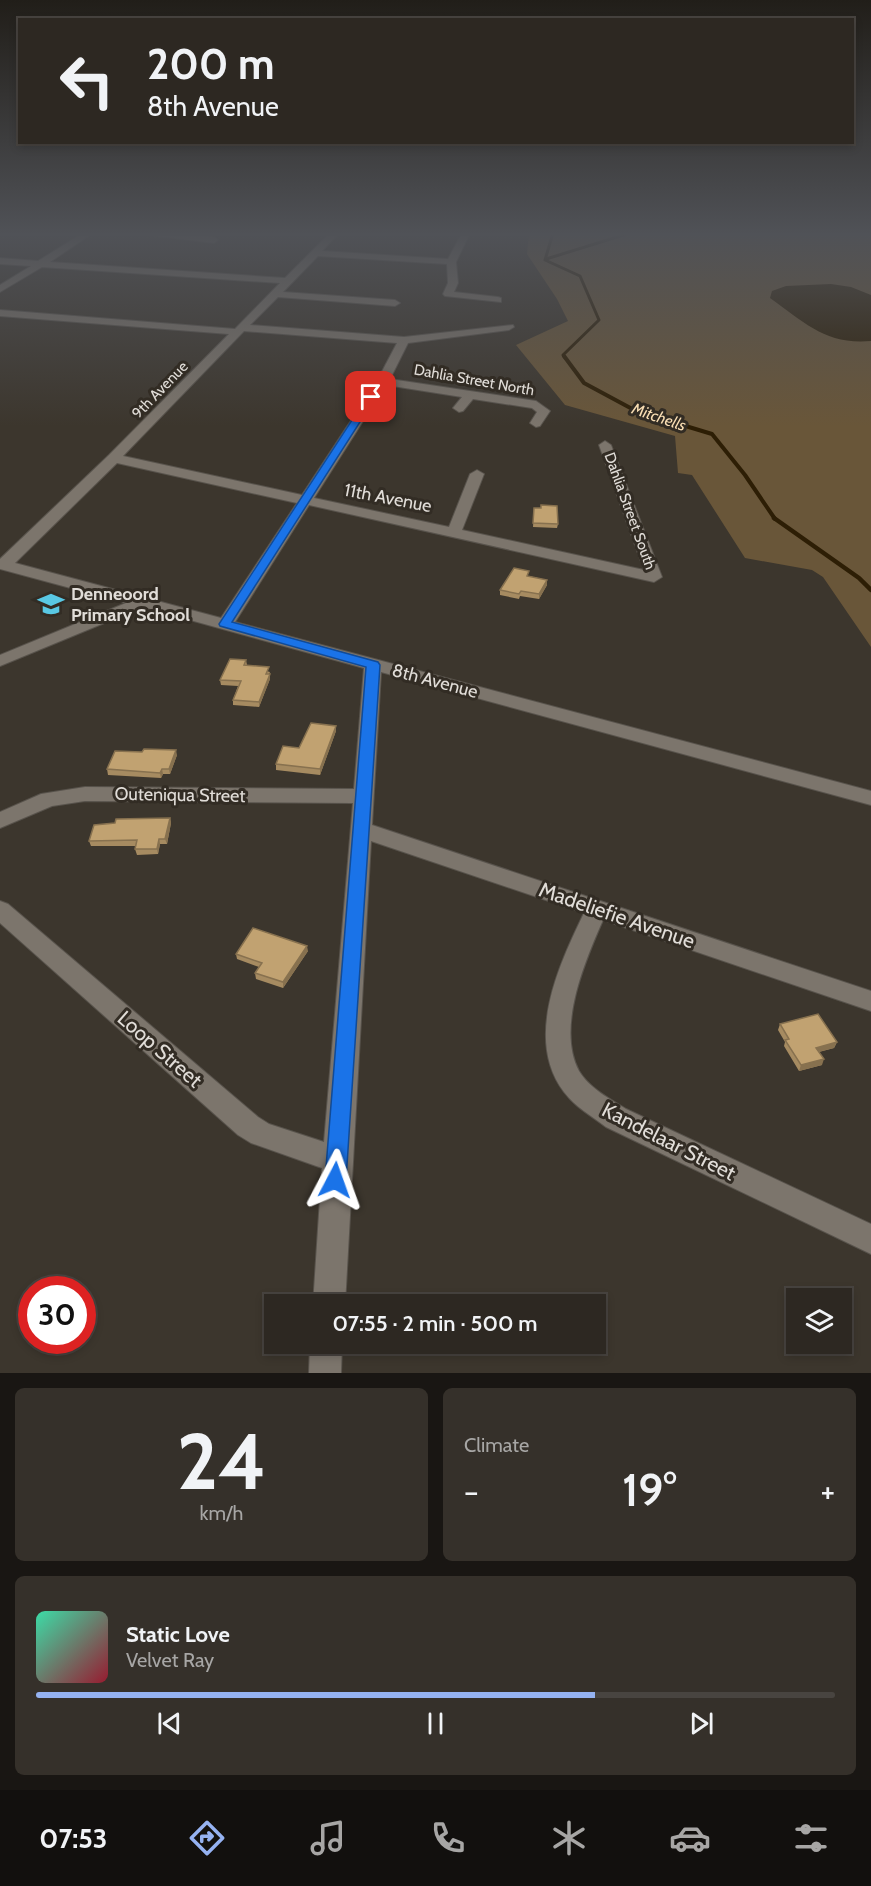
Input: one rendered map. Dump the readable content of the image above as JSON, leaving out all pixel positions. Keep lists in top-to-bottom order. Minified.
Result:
{"streets":{"street":["Dahlia Street North","9th Avenue","11th Avenue","Dahlia Street South","8th Avenue","Outeniqua Street","Madeliefie Avenue","Loop Street","Kandelaar Street"]},"crossings":[["9th Avenue","11th Avenue"],["9th Avenue","8th Avenue"],["11th Avenue","Dahlia Street South"],["Madeliefie Avenue","Kandelaar Street"]],"water":["Mitchells"],"places":{"school or university":["Denneoord Primary School"]},"page":{"turn":["200 m","8th Avenue"],"limit":"30","trip":"07:55 · 2 min · 500 m","tile":[["24","km/h"],"Climate"],"heat":["−","19°","+"],"song":["Static Love","Velvet Ray"],"tabs":"07:53"}}
